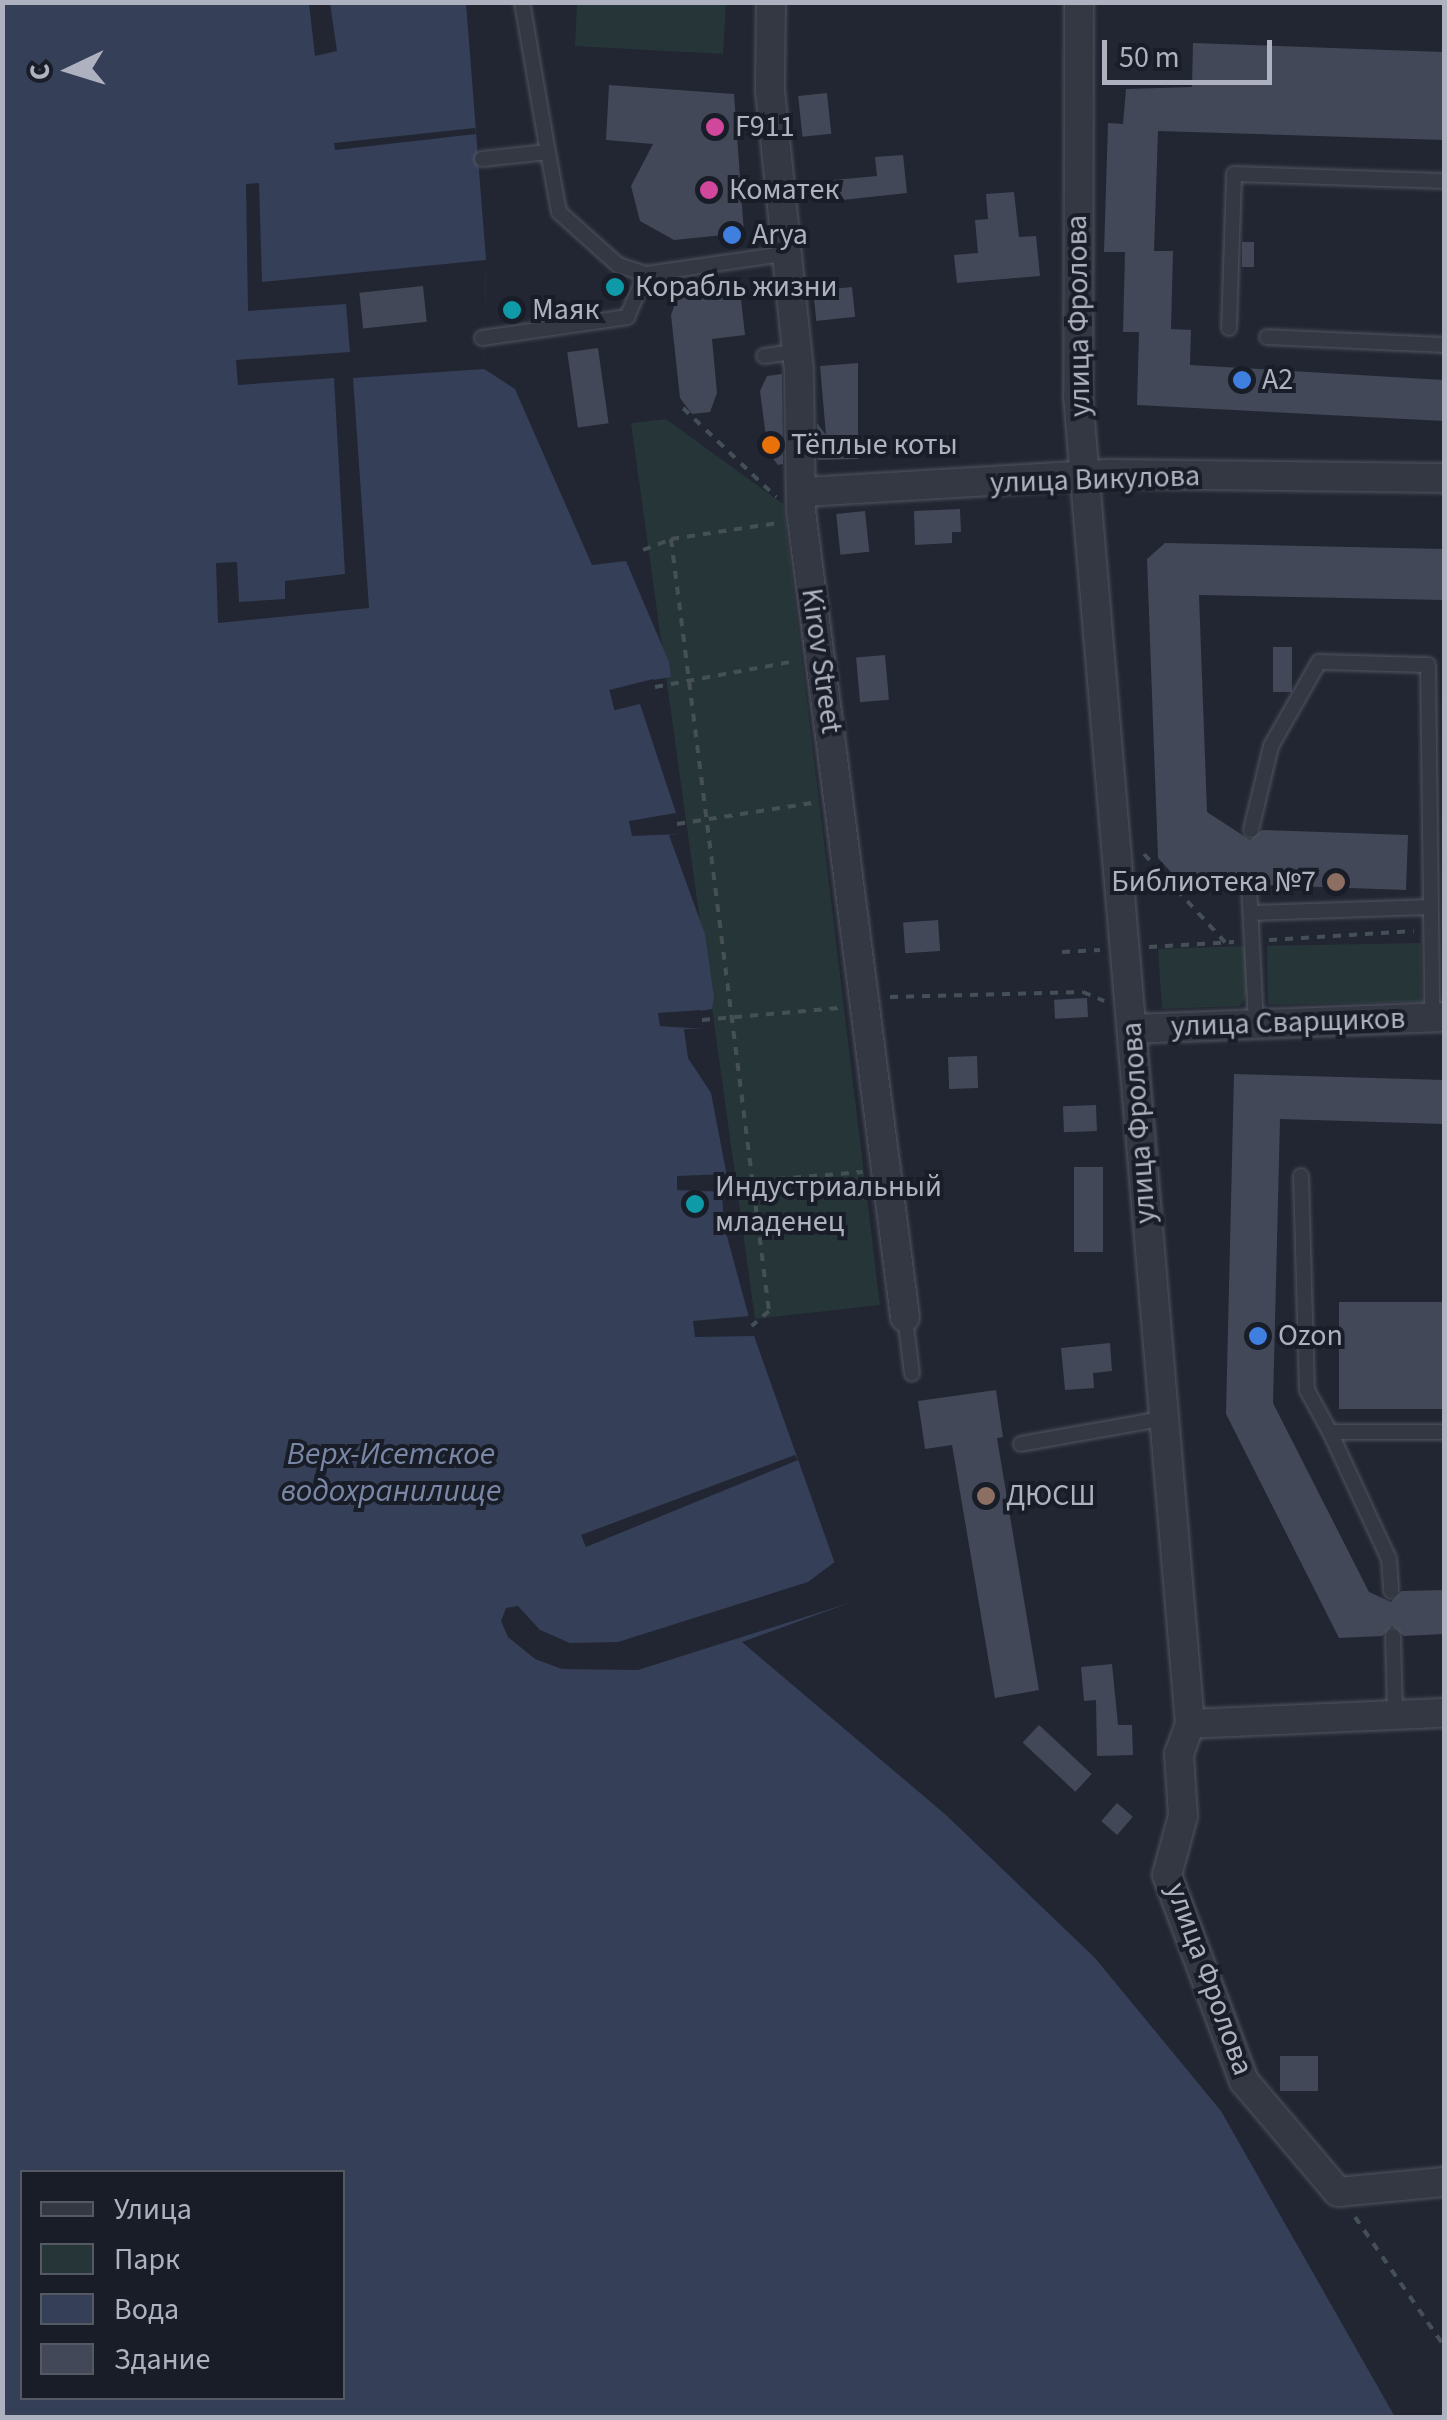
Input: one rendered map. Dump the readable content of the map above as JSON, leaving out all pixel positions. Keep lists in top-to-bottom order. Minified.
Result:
{"streets":{"street":["улица Фролова","улица Викулова","Kirov Street","улица Сварщиков"]},"crossings":[["улица Фролова","улица Викулова"],["улица Фролова","улица Сварщиков"],["улица Викулова","Kirov Street"]],"water":["Верх-Исетское водохранилище"],"places":["F911","Коматек","Arya","Корабль жизни","Маяк","А2","Тёплые коты","Библиотека №7","Индустриальный младенец","Ozon","ДЮСШ"],"legend":["Улица","Парк","Вода","Здание"],"scale_bar":"50 m","north":"left"}
